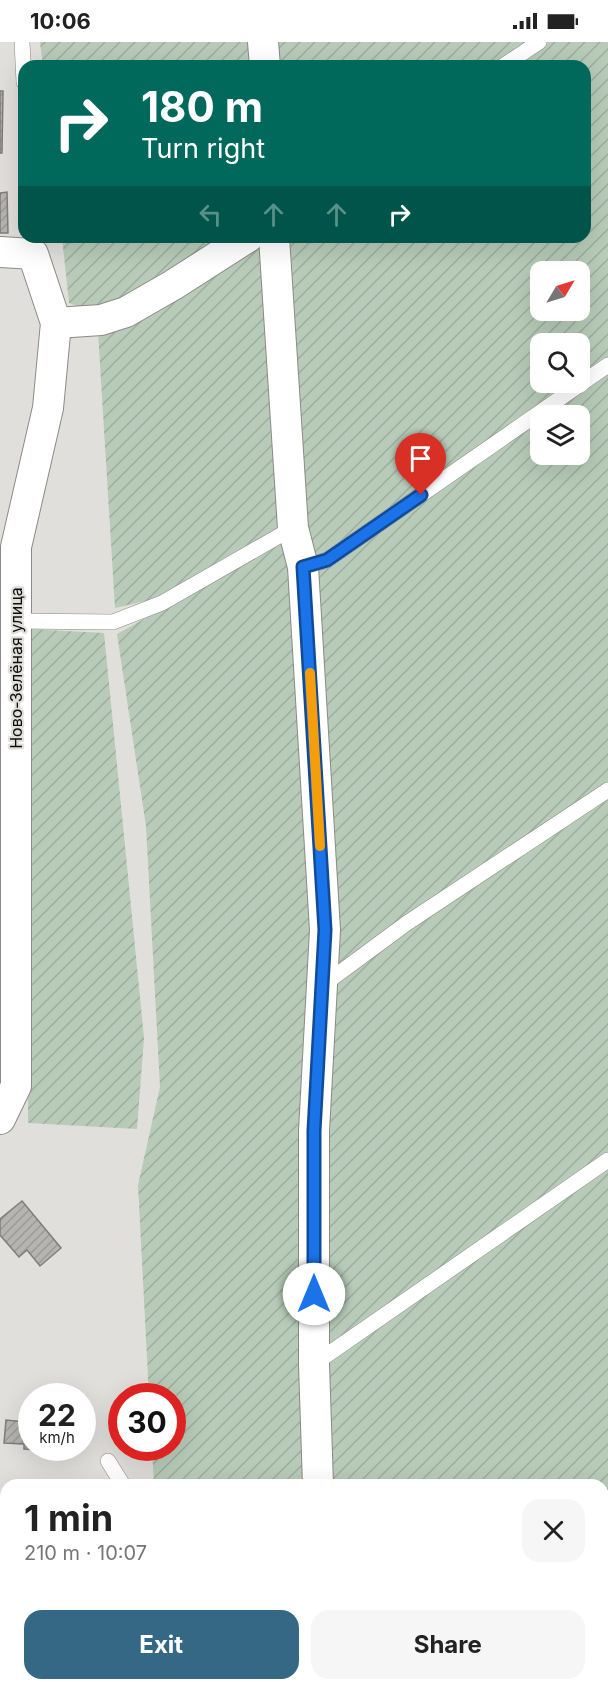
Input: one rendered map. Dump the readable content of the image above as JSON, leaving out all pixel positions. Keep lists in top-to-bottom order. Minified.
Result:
{"streets":{"street":["Ново-Зелёная улица"]},"north":"top right","page":{"status":"10:06","turn":["180 m","Turn right"],"speed":"22 km/h","limit":"30","heading":["1 min","210 m · 10:07"],"buttons":["Exit","Share"]}}
